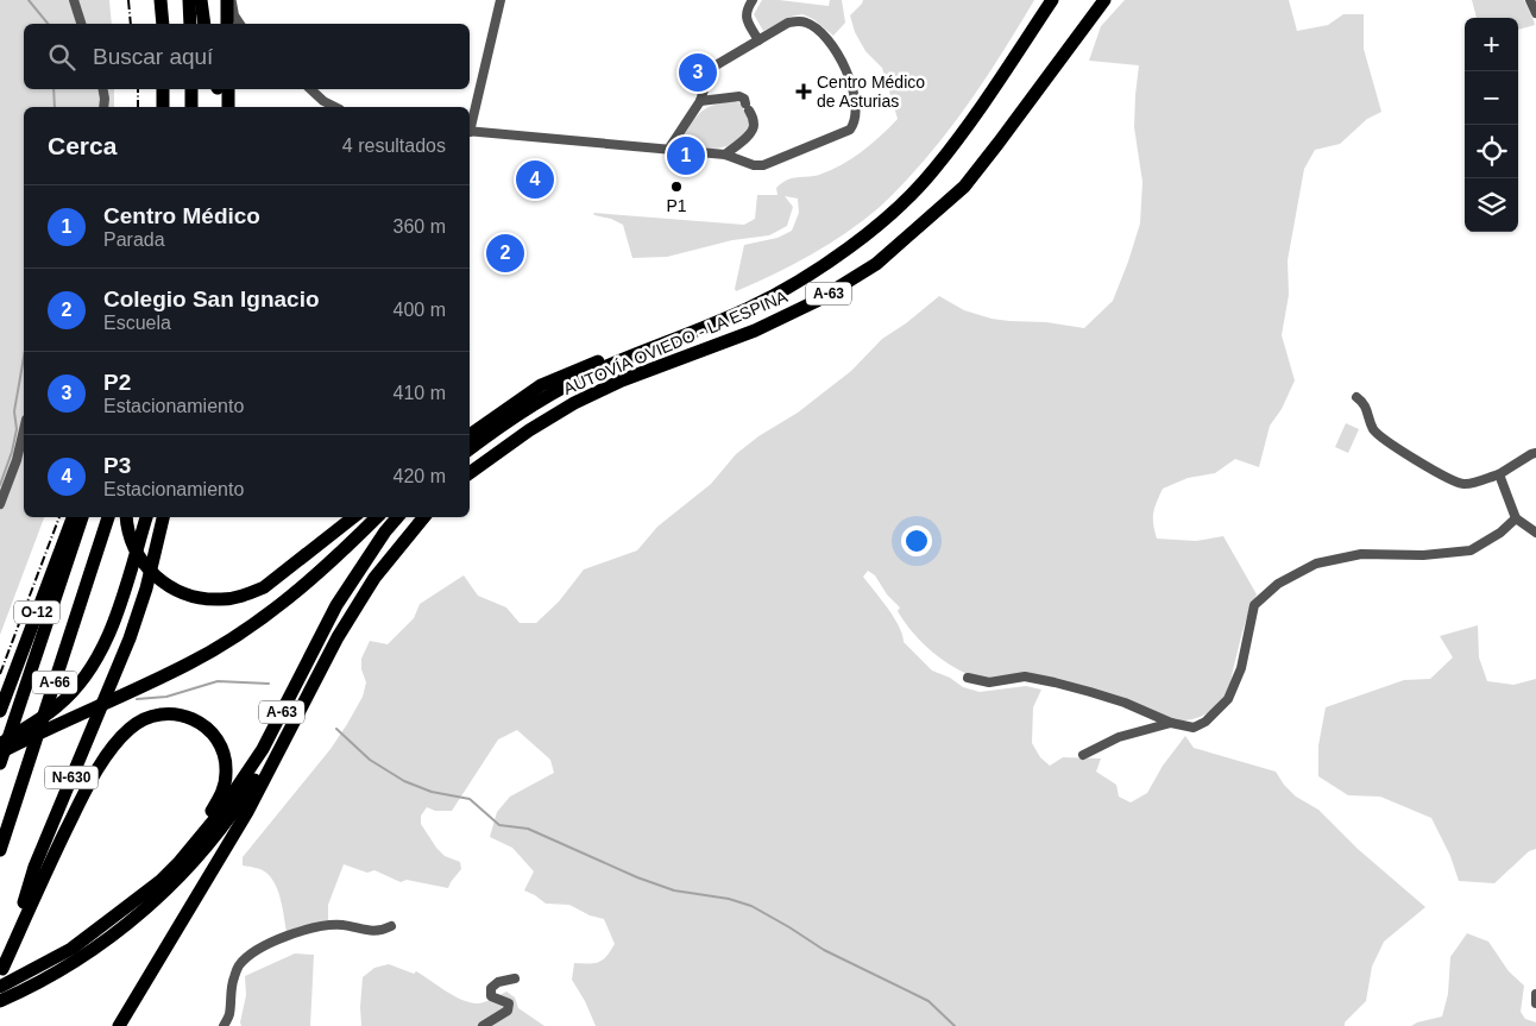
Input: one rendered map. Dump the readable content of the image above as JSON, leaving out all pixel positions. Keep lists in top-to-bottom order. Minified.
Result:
{"streets":{"highway":["A-63","AUTOVÍA OVIEDO - LA ESPINA","O-12","A-66","N-630"]},"places":{"health":["Centro Médico de Asturias"],"other":["P1"]},"page":{"map_buttons":["+","−"],"search":"Buscar aquí","pins":["3","1","4","2"],"heading":["Cerca","4 resultados"],"list":[{"mark":"1","name":"Centro Médico","note":"Parada","value":"360 m"},{"mark":"2","name":"Colegio San Ignacio","note":"Escuela","value":"400 m"},{"mark":"3","name":"P2","note":"Estacionamiento","value":"410 m"},{"mark":"4","name":"P3","note":"Estacionamiento","value":"420 m"}]}}
